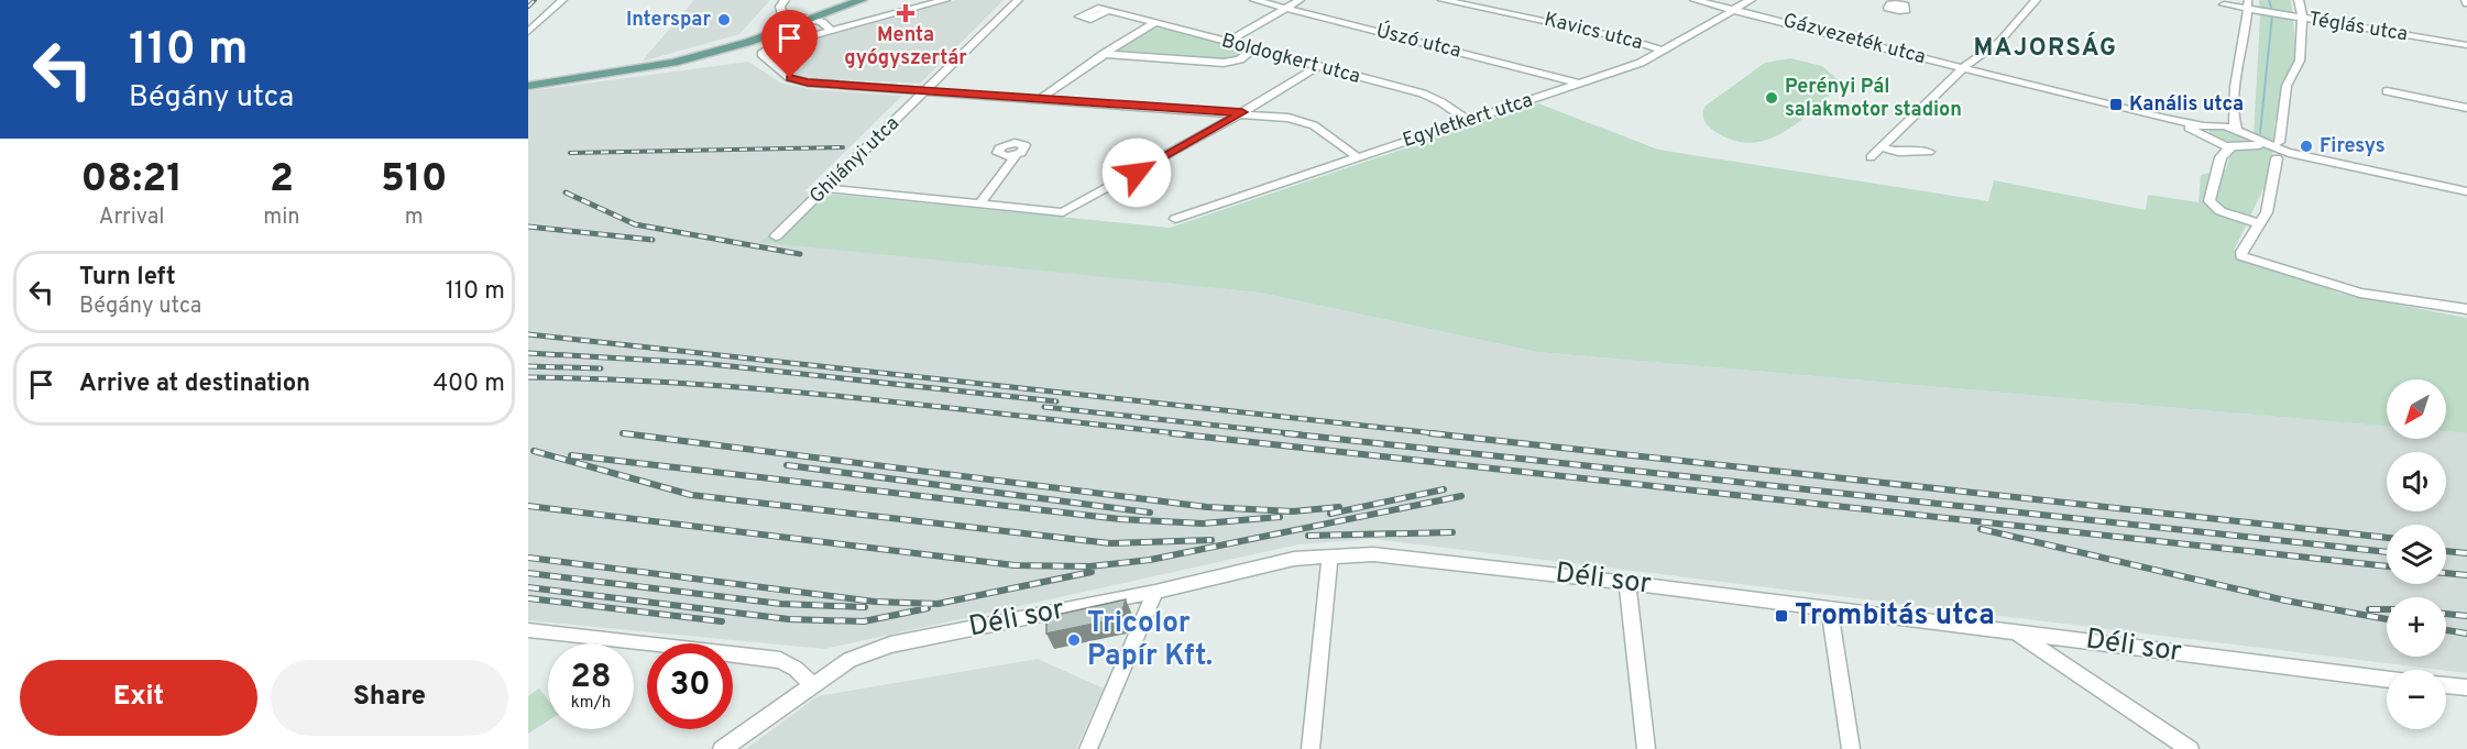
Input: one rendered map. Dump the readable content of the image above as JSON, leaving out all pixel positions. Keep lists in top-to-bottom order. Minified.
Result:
{"streets":{"street":["Téglás utca","Kavics utca","Gázvezeték utca","Úszó utca","Boldogkert utca","Egyletkert utca","Ghilányi utca","Déli sor"]},"crossings":[["Kavics utca","Egyletkert utca"],["Gázvezeték utca","Egyletkert utca"],["Úszó utca","Egyletkert utca"],["Boldogkert utca","Egyletkert utca"]],"districts":["MAJORSÁG"],"places":{"health":["Menta gyógyszertár"],"other":["Interspar","Perényi Pál salakmotor stadion","Firesys","Tricolor Papír Kft."],"transit":["Kanális utca","Trombitás utca"]},"north":"bottom left","page":{"turn":["110 m","Bégány utca"],"eta":["08:21","Arrival","2","min","510","m"],"list":[{"name":"Turn left","note":"Bégány utca","value":"110 m"},{"name":"Arrive at destination","value":"400 m"}],"map_buttons":["+","−"],"speed":"28 km/h","limit":"30","buttons":["Exit","Share"]}}
